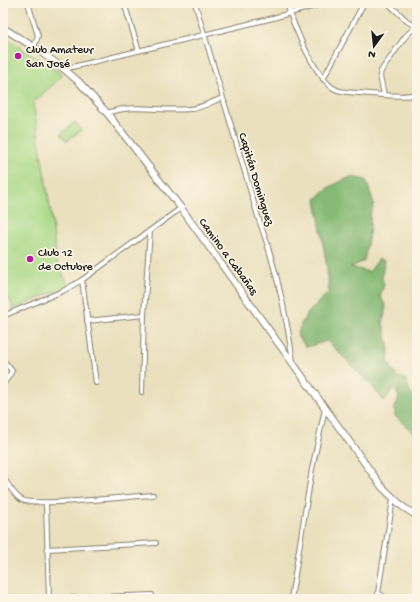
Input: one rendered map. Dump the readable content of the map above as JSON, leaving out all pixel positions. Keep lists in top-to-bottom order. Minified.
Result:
{"streets":{"street":["Capitán Dominguez","Camino a Cabañas"]},"crossings":[["Capitán Dominguez","Camino a Cabañas"]],"places":["Club Amateur San José","Club 12 de Octubre"],"north":"bottom"}
